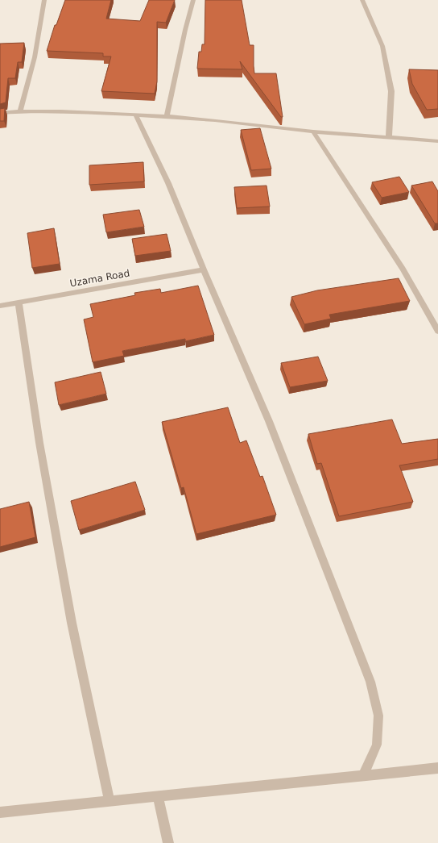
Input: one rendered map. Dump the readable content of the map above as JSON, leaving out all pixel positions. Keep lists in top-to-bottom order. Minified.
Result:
{"streets":{"street":["Uzama Road"]}}
